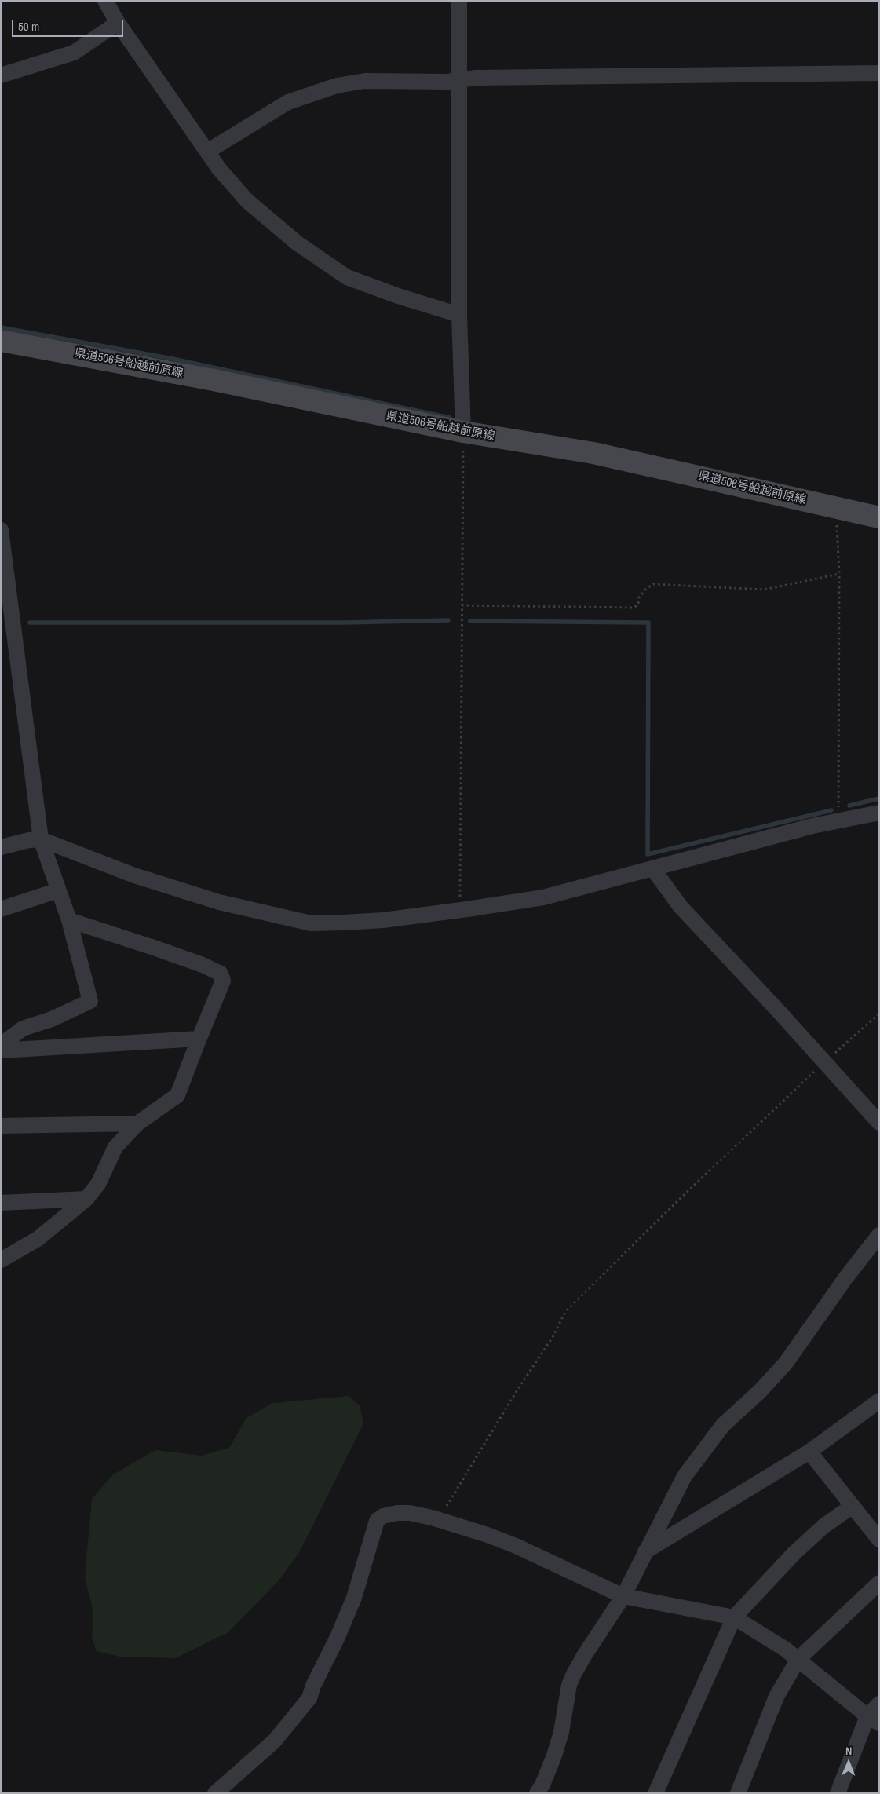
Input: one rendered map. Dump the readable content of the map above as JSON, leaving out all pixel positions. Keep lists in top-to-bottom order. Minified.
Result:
{"streets":{"main road":["県道506号船越前原線"]},"scale_bar":"50 m","north":"top"}
